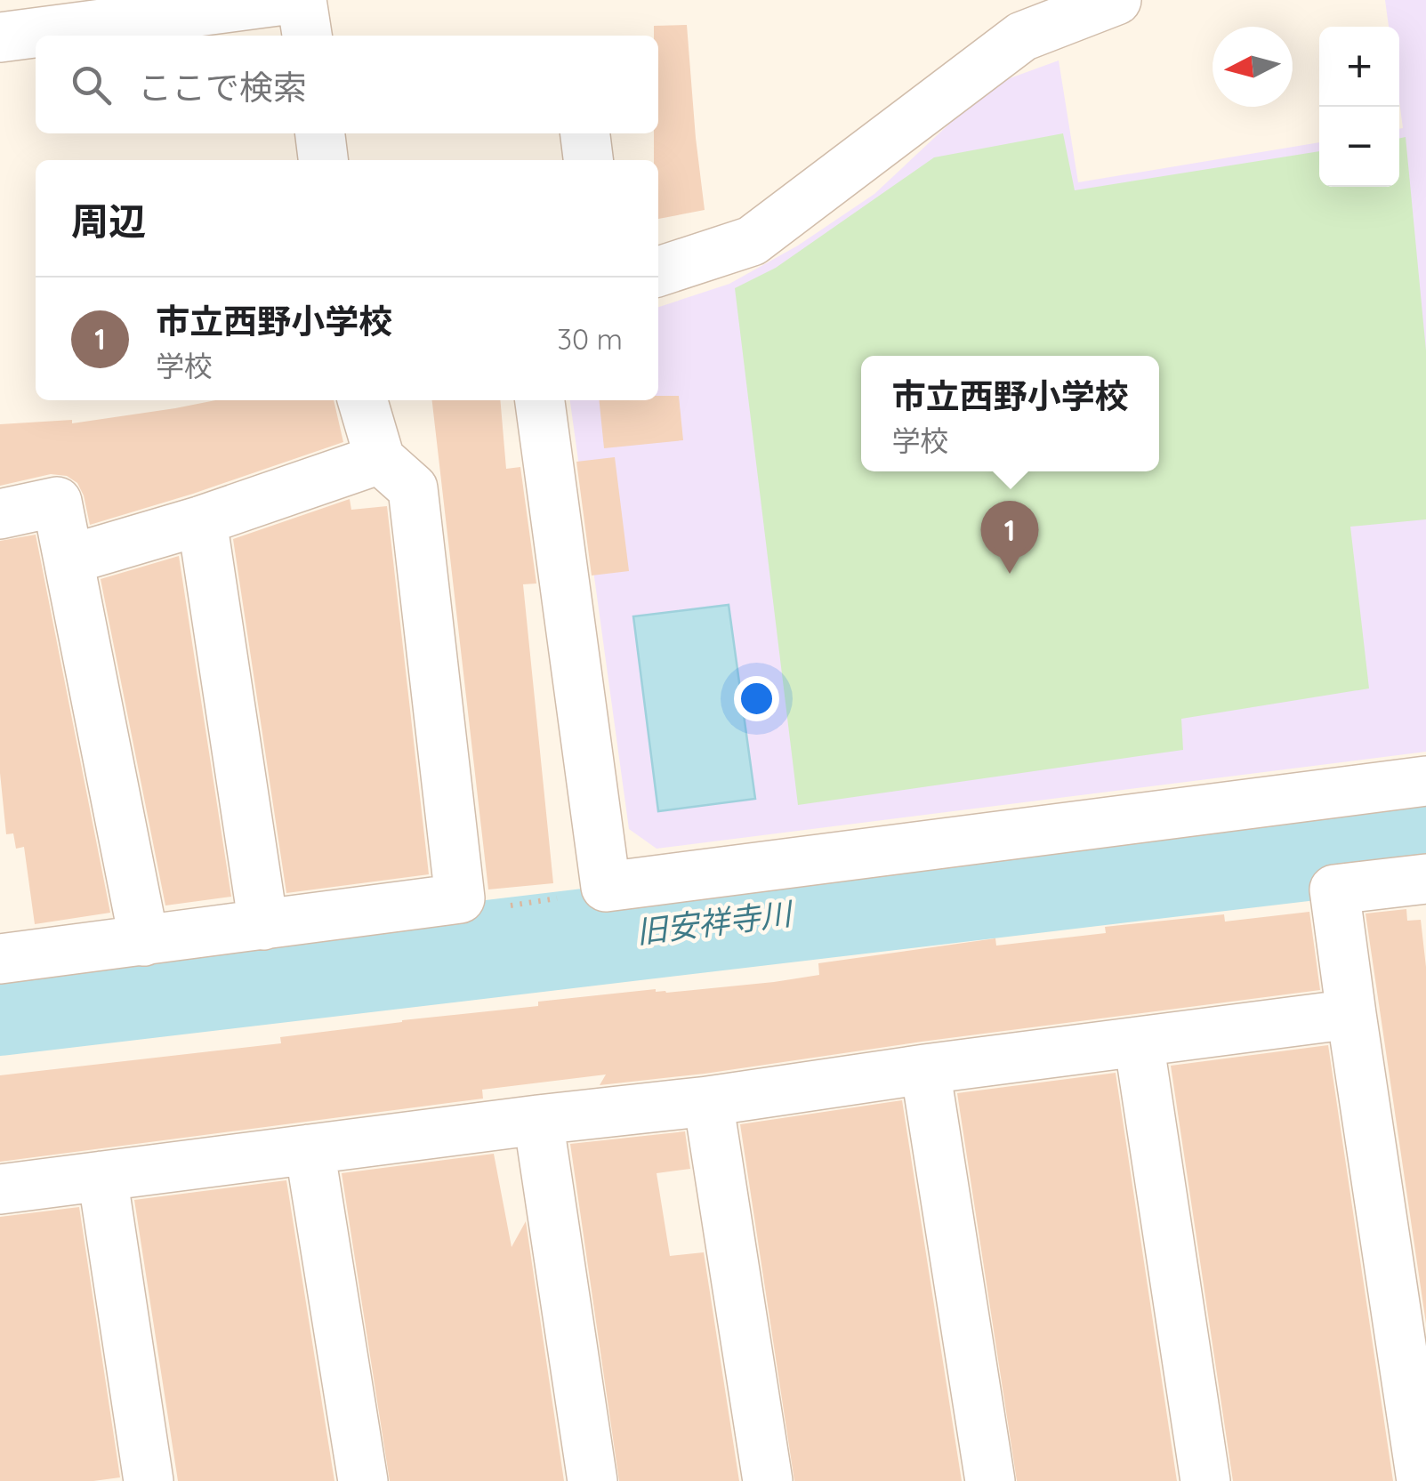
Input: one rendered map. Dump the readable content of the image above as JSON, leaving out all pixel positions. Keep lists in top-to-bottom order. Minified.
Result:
{"water":["旧安祥寺川"],"north":"left","page":{"map_buttons":["+","−"],"search":"ここで検索","heading":"周辺","list":[{"mark":"1","name":"市立西野小学校","note":"学校","value":"30 m"}],"popup":["市立西野小学校","学校"],"pins":"1"}}
